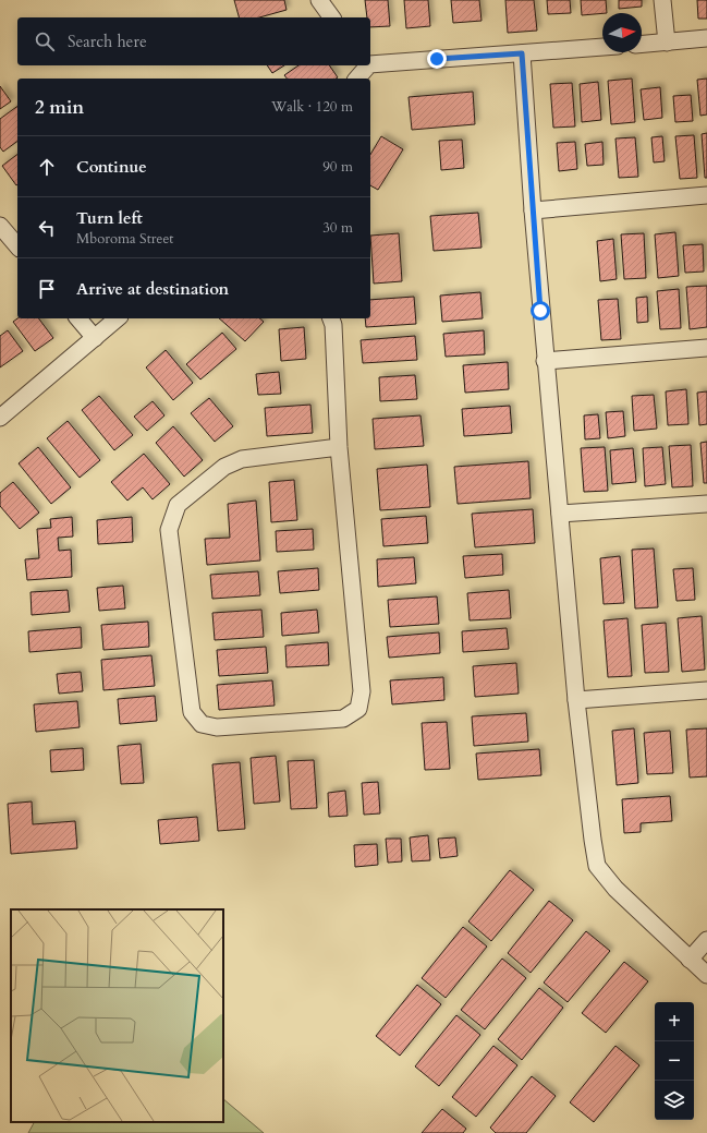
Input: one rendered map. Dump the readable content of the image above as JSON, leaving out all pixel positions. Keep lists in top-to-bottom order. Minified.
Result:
{"north":"right","page":{"search":"Search here","heading":["2 min","Walk · 120 m"],"list":[["Continue","90 m"],["Turn left","Mboroma Street","30 m"],"Arrive at destination"],"map_buttons":["+","−"]}}
